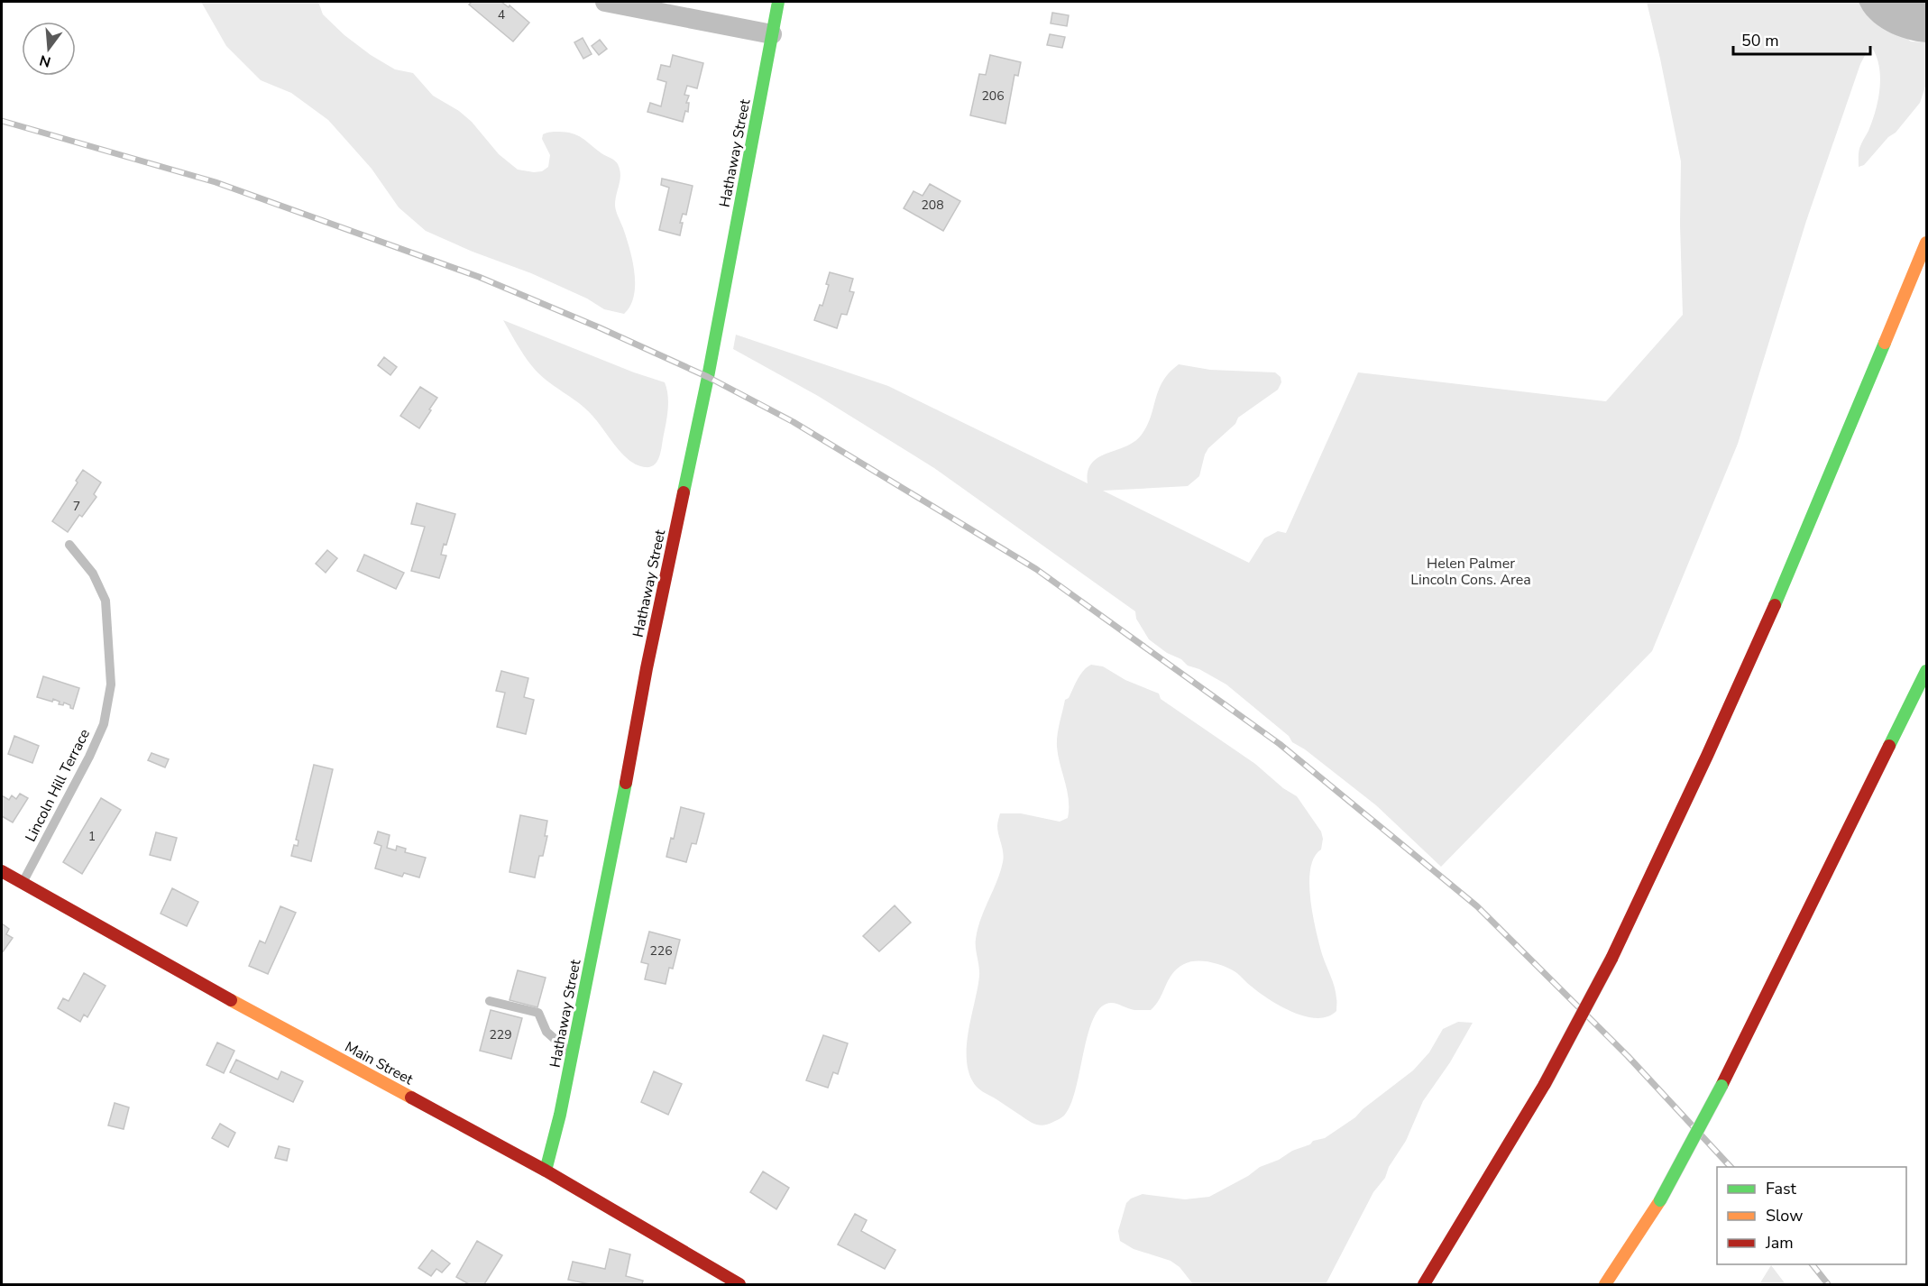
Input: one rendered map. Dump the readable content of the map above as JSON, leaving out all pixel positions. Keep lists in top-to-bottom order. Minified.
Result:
{"streets":{"main road":["Hathaway Street","Main Street"],"lane":["Lincoln Hill Terrace"]},"crossings":[["Hathaway Street","Main Street"],["Lincoln Hill Terrace","Main Street"]],"parks":["Helen Palmer Lincoln Cons. Area"],"house_numbers":["4","206","208","7","1","226","229"],"legend":["Fast","Slow","Jam"],"scale_bar":"50 m","north":"bottom"}
